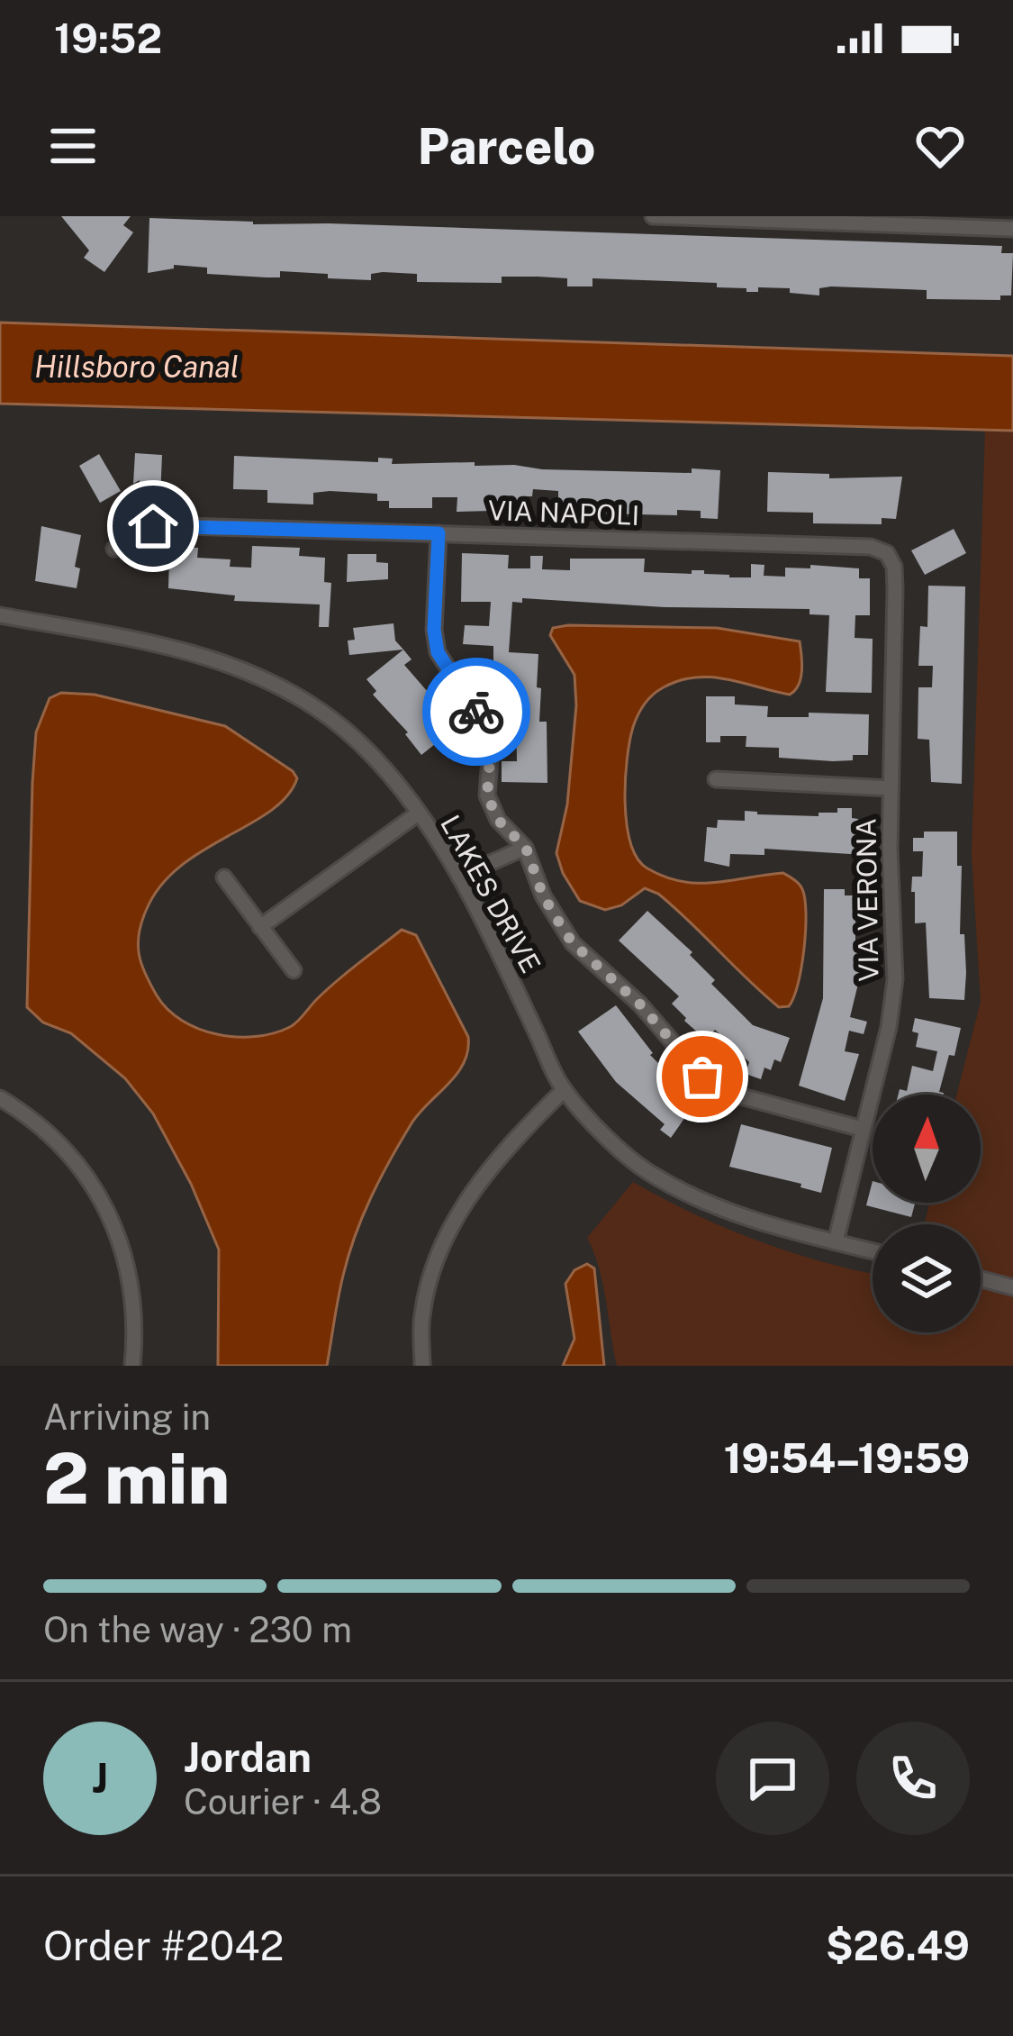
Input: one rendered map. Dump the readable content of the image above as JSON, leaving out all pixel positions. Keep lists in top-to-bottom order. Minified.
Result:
{"streets":{"street":["VIA NAPOLI","LAKES DRIVE","VIA VERONA"]},"crossings":[["VIA NAPOLI","VIA VERONA"],["LAKES DRIVE","VIA VERONA"]],"water":["Hillsboro Canal"],"north":"top","page":{"status":"19:52","header":"Parcelo","heading":["2 min","Arriving in","19:54–19:59"],"panel":["Jordan","Courier · 4.8","Order #2042","$26.49"],"bar":"On the way · 230 m","round":"J"}}
